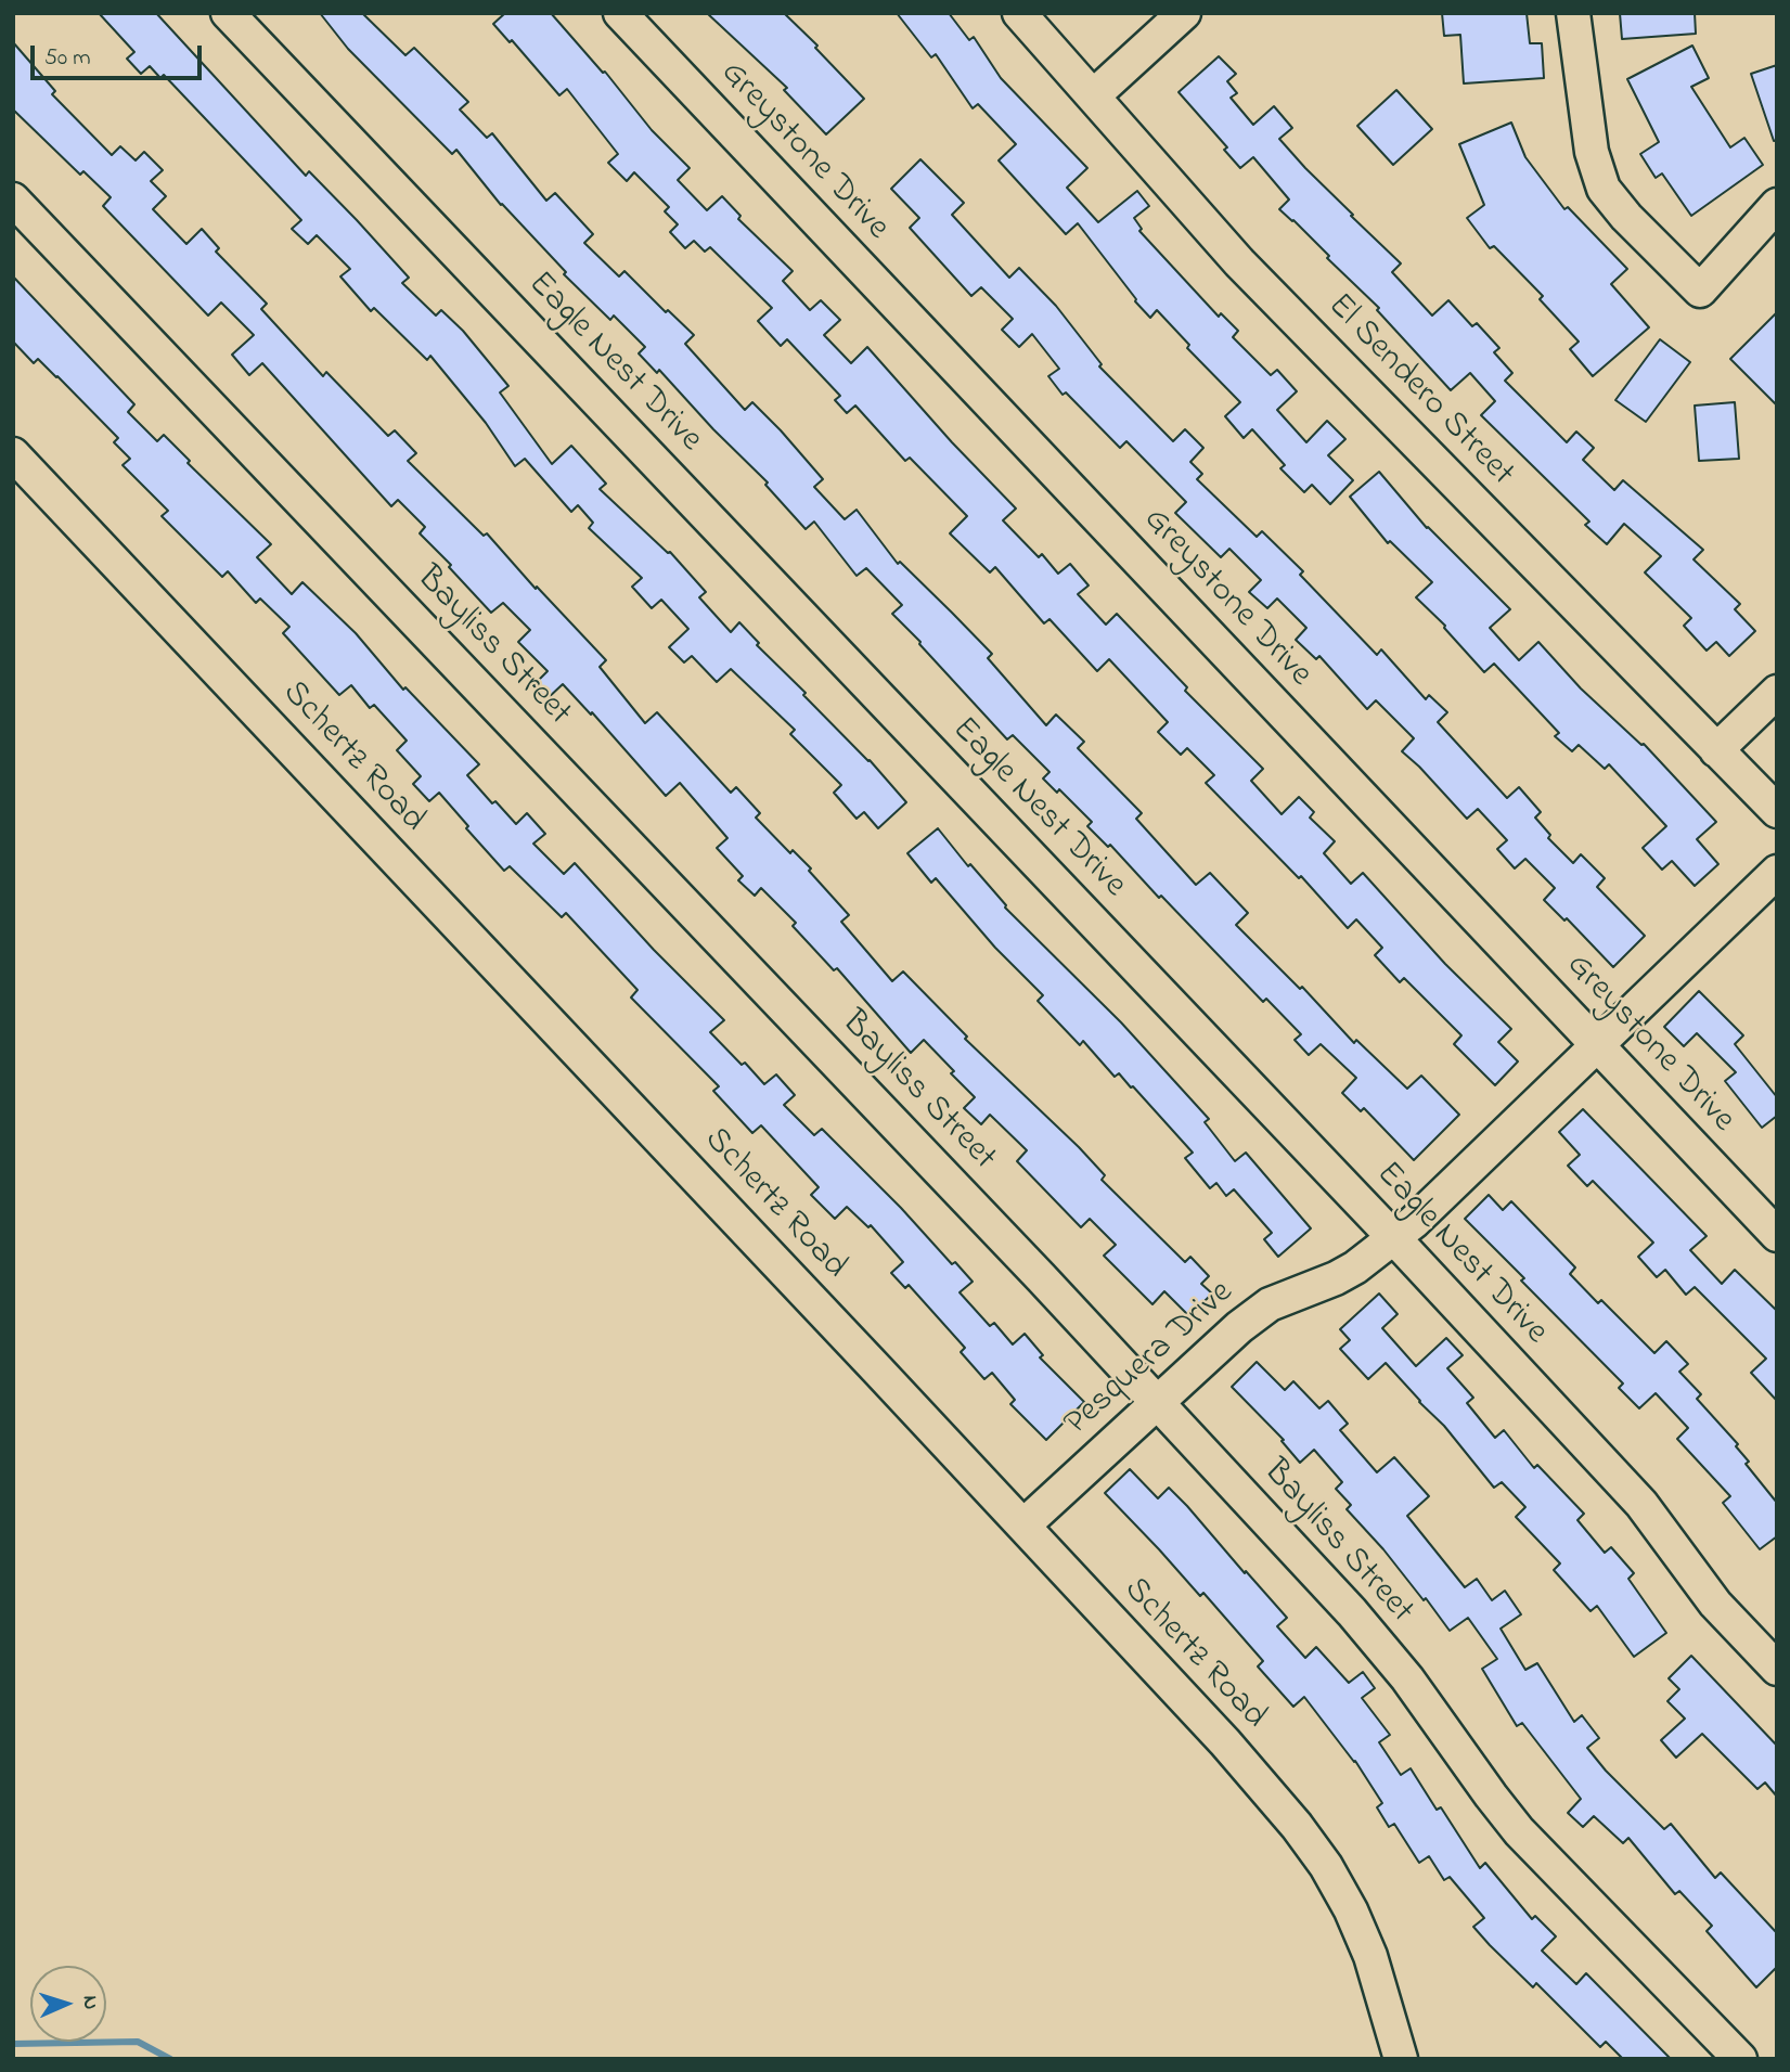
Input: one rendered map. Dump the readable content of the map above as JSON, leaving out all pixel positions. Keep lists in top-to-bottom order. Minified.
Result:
{"streets":{"street":["Greystone Drive","Eagle Nest Drive","El Sendero Street","Bayliss Street","Schertz Road","Pesquera Drive"]},"crossings":[["Greystone Drive","Pesquera Drive"],["Eagle Nest Drive","Pesquera Drive"],["Bayliss Street","Pesquera Drive"],["Schertz Road","Pesquera Drive"]],"scale_bar":"50 m","north":"right"}
